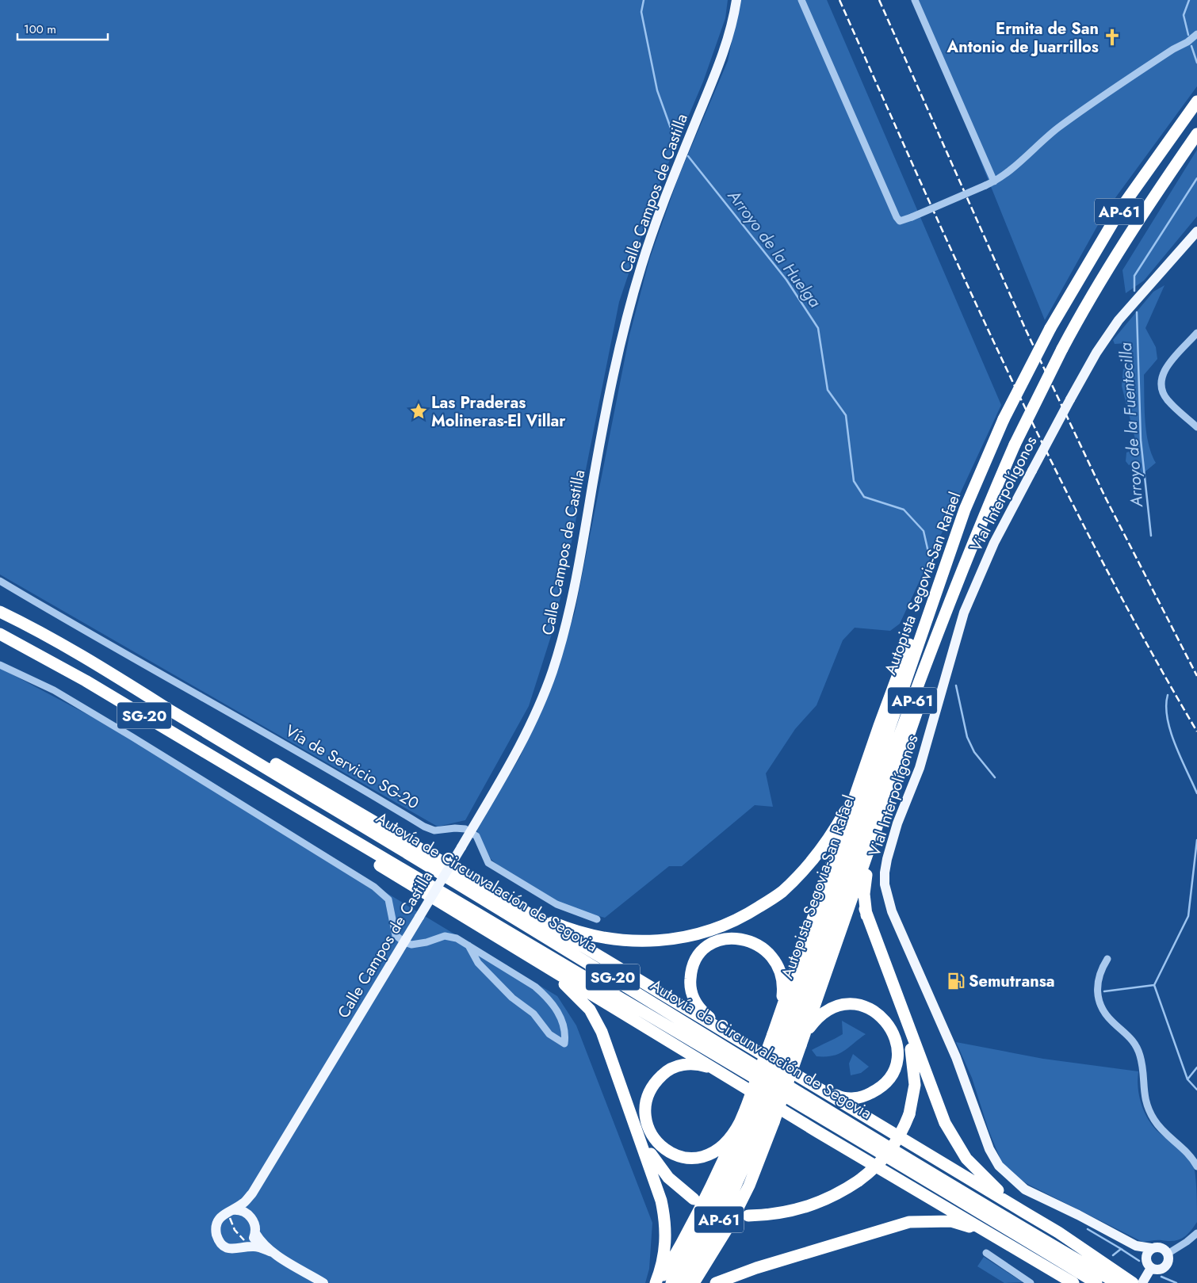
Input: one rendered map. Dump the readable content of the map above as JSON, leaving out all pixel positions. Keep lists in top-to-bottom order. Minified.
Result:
{"streets":{"highway":["AP-61","Autopista Segovia-San Rafael","SG-20","Autovía de Circunvalación de Segovia"],"main road":["Calle Campos de Castilla","Vial Interpolígonos"],"street":["Vía de Servicio SG-20"]},"crossings":[["Calle Campos de Castilla","Vía de Servicio SG-20"]],"water":["Arroyo de la Huelga","Arroyo de la Fuentecilla"],"places":{"church":["Ermita de San Antonio de Juarrillos"],"place":["Las Praderas Molineras-El Villar"],"fuel station":["Semutransa"]},"scale_bar":"100 m"}
